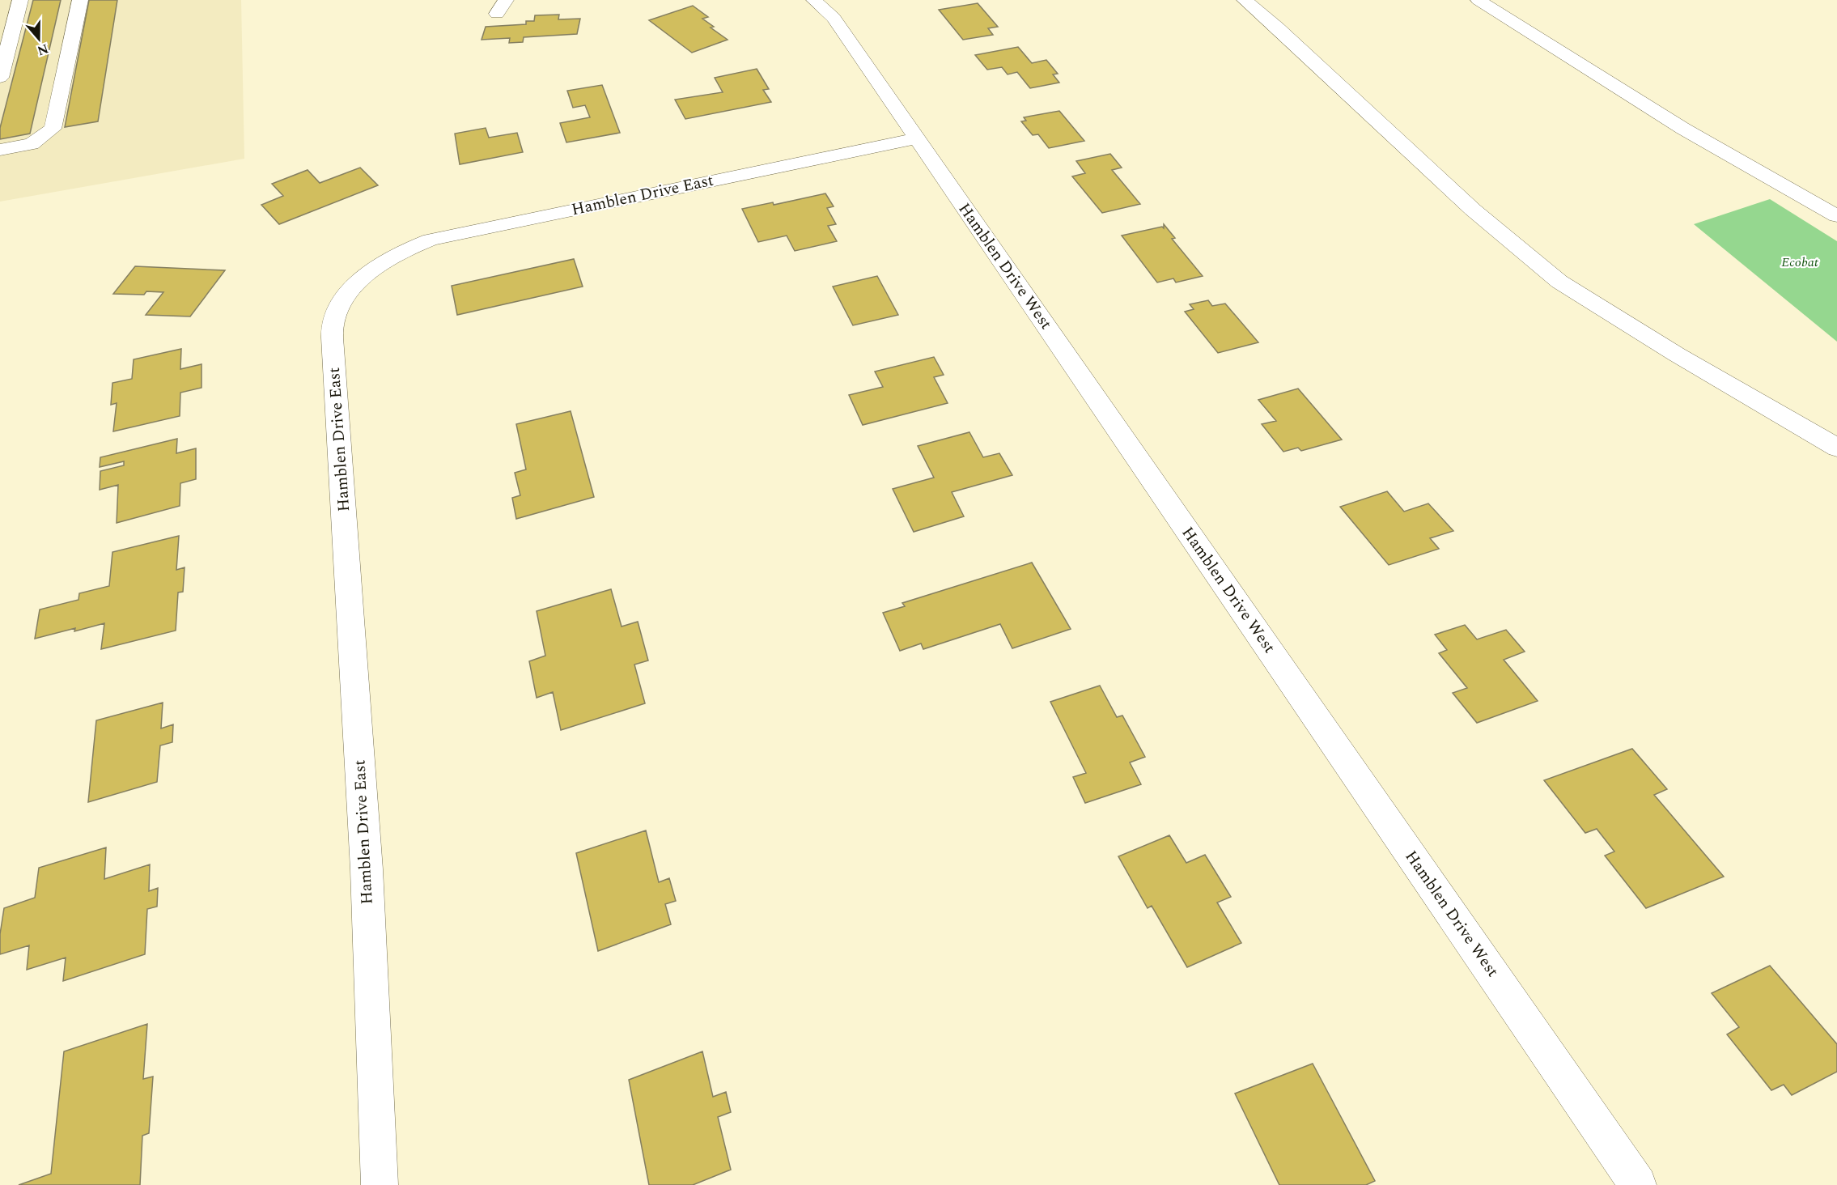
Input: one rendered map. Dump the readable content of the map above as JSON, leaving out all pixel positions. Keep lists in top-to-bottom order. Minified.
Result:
{"streets":{"street":["Hamblen Drive East","Hamblen Drive West"]},"crossings":[["Hamblen Drive East","Hamblen Drive West"]],"parks":["Ecobat"],"north":"bottom"}
